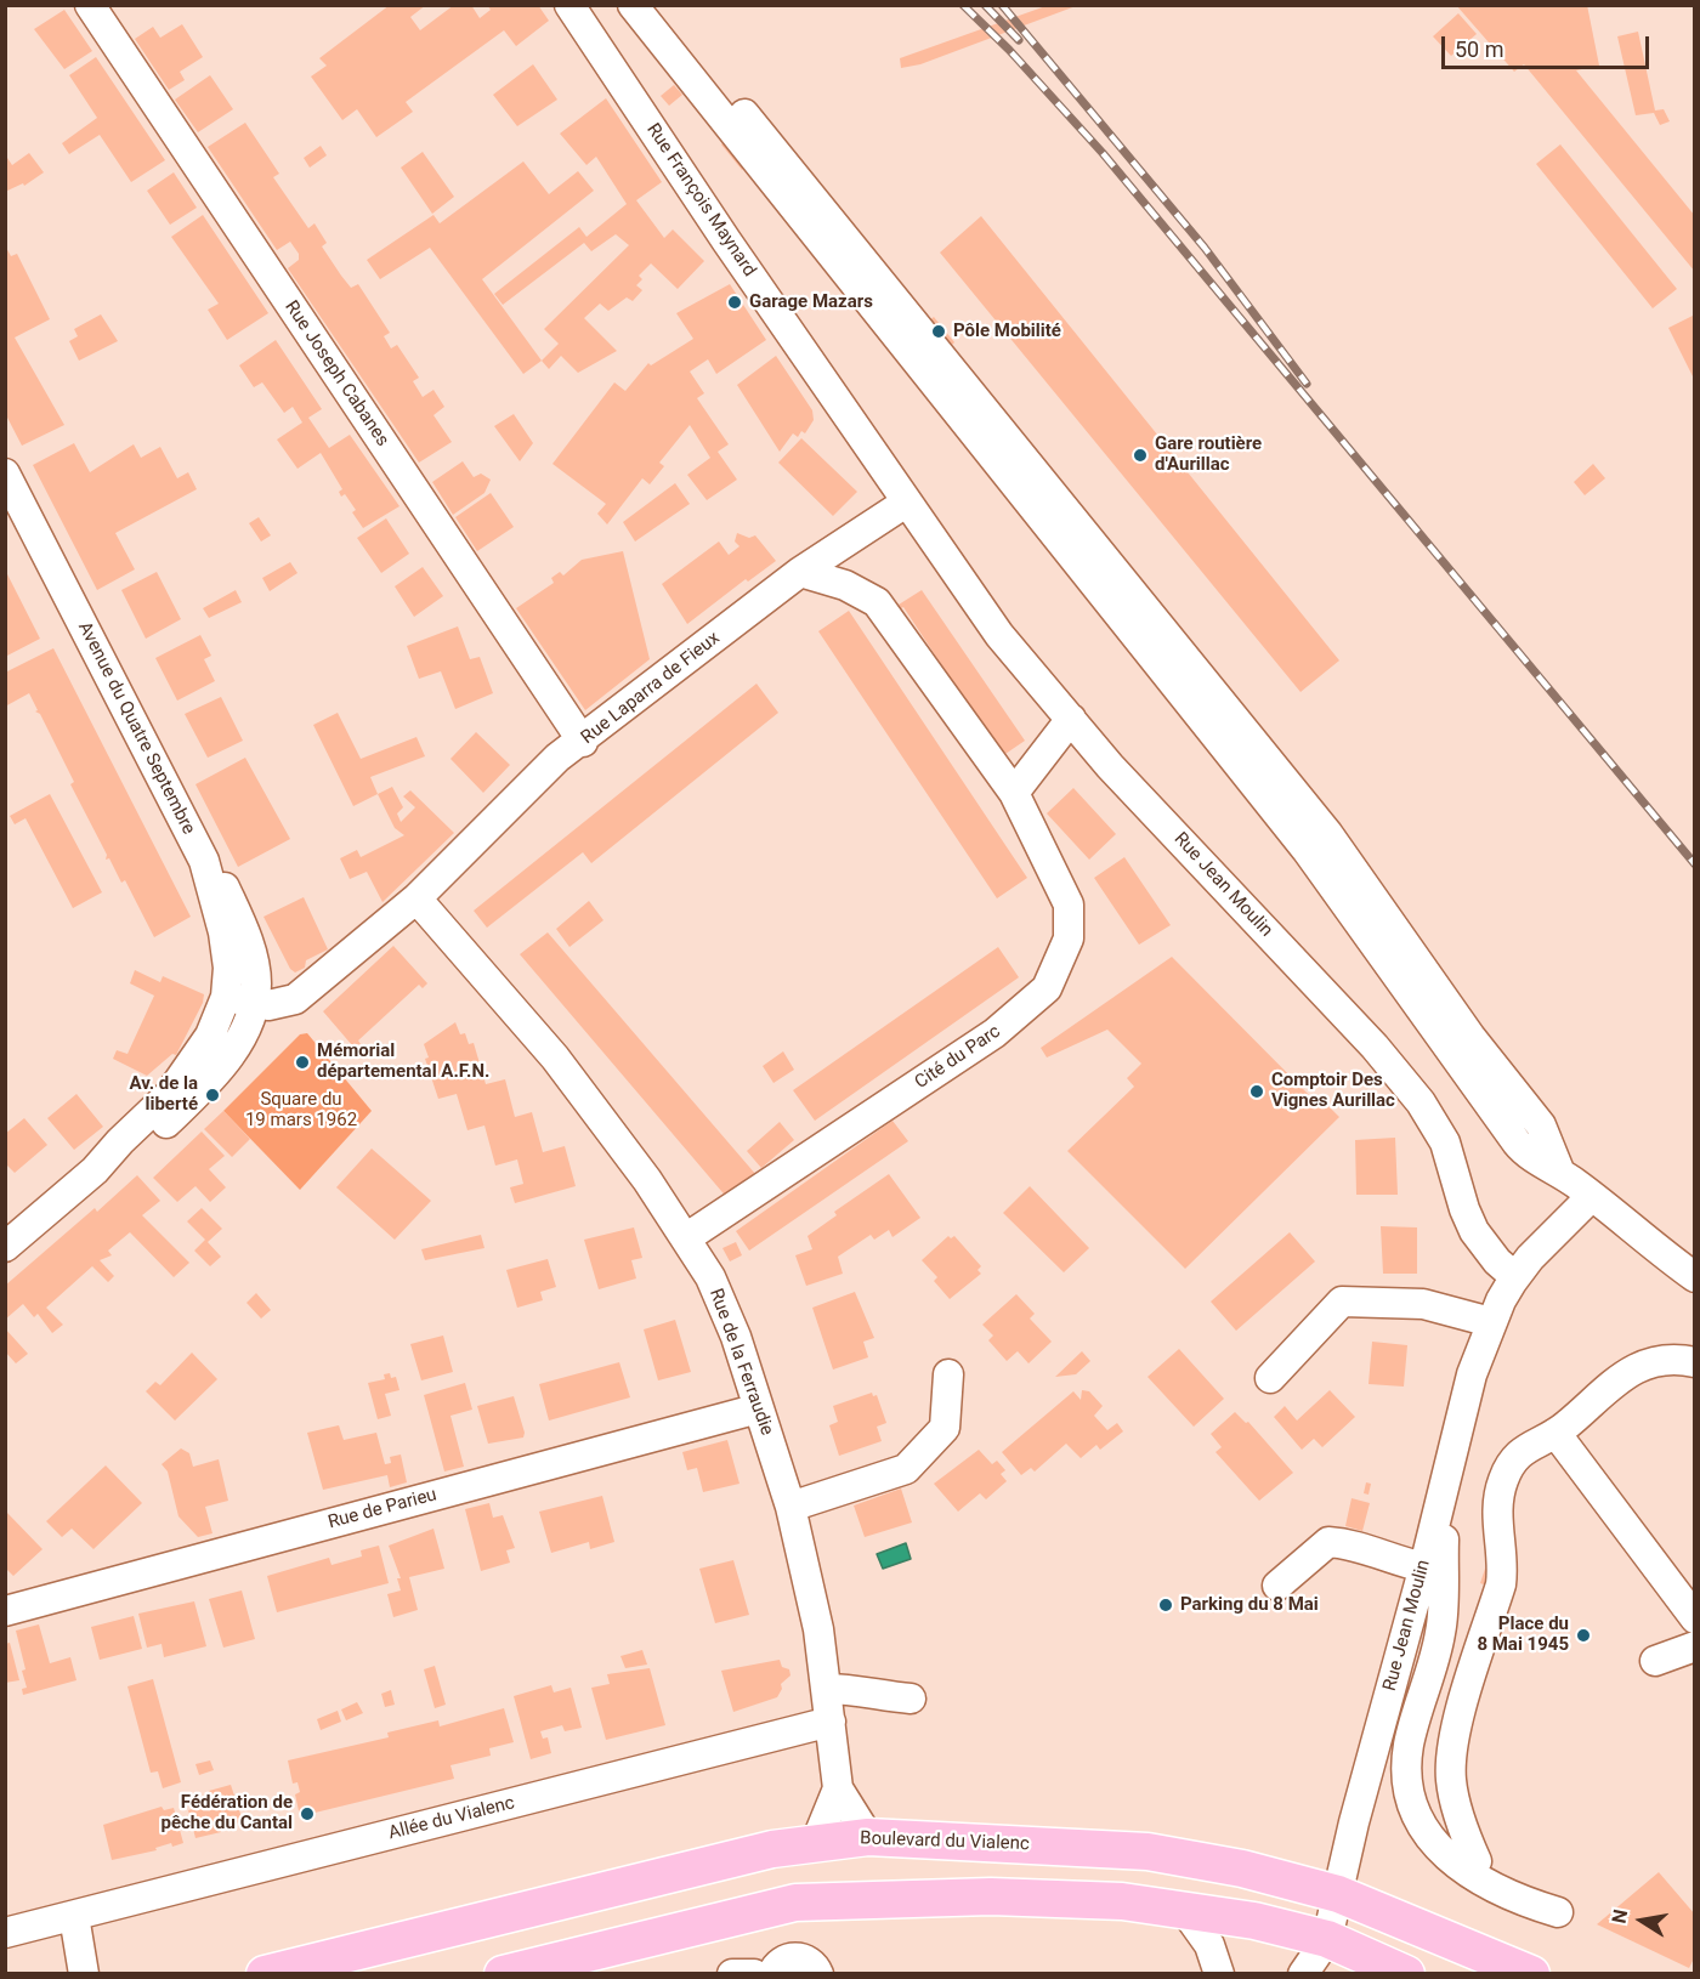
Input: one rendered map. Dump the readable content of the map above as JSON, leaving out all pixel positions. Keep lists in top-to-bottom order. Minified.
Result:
{"streets":{"main road":["Boulevard du Vialenc"],"street":["Rue François Maynard","Rue Joseph Cabanes","Rue Laparra de Fieux","Avenue du Quatre Septembre","Rue Jean Moulin","Cité du Parc","Rue de la Ferraudie","Rue de Parieu","Allée du Vialenc"]},"crossings":[["Rue François Maynard","Rue Laparra de Fieux"],["Rue François Maynard","Rue Jean Moulin"],["Rue Joseph Cabanes","Rue Laparra de Fieux"],["Rue Laparra de Fieux","Rue Jean Moulin"],["Rue Laparra de Fieux","Cité du Parc"],["Rue Laparra de Fieux","Rue de la Ferraudie"],["Rue Jean Moulin","Boulevard du Vialenc"],["Cité du Parc","Rue de la Ferraudie"],["Rue de la Ferraudie","Rue de Parieu"],["Rue de la Ferraudie","Allée du Vialenc"],["Rue de la Ferraudie","Boulevard du Vialenc"]],"parks":["Square du 19 mars 1962"],"places":["Garage Mazars","Pôle Mobilité","Gare routière d'Aurillac","Mémorial départemental A.F.N.","Comptoir Des Vignes Aurillac","Av. de la liberté","Parking du 8 Mai","Place du 8 Mai 1945","Fédération de pêche du Cantal"],"scale_bar":"50 m","north":"left"}
